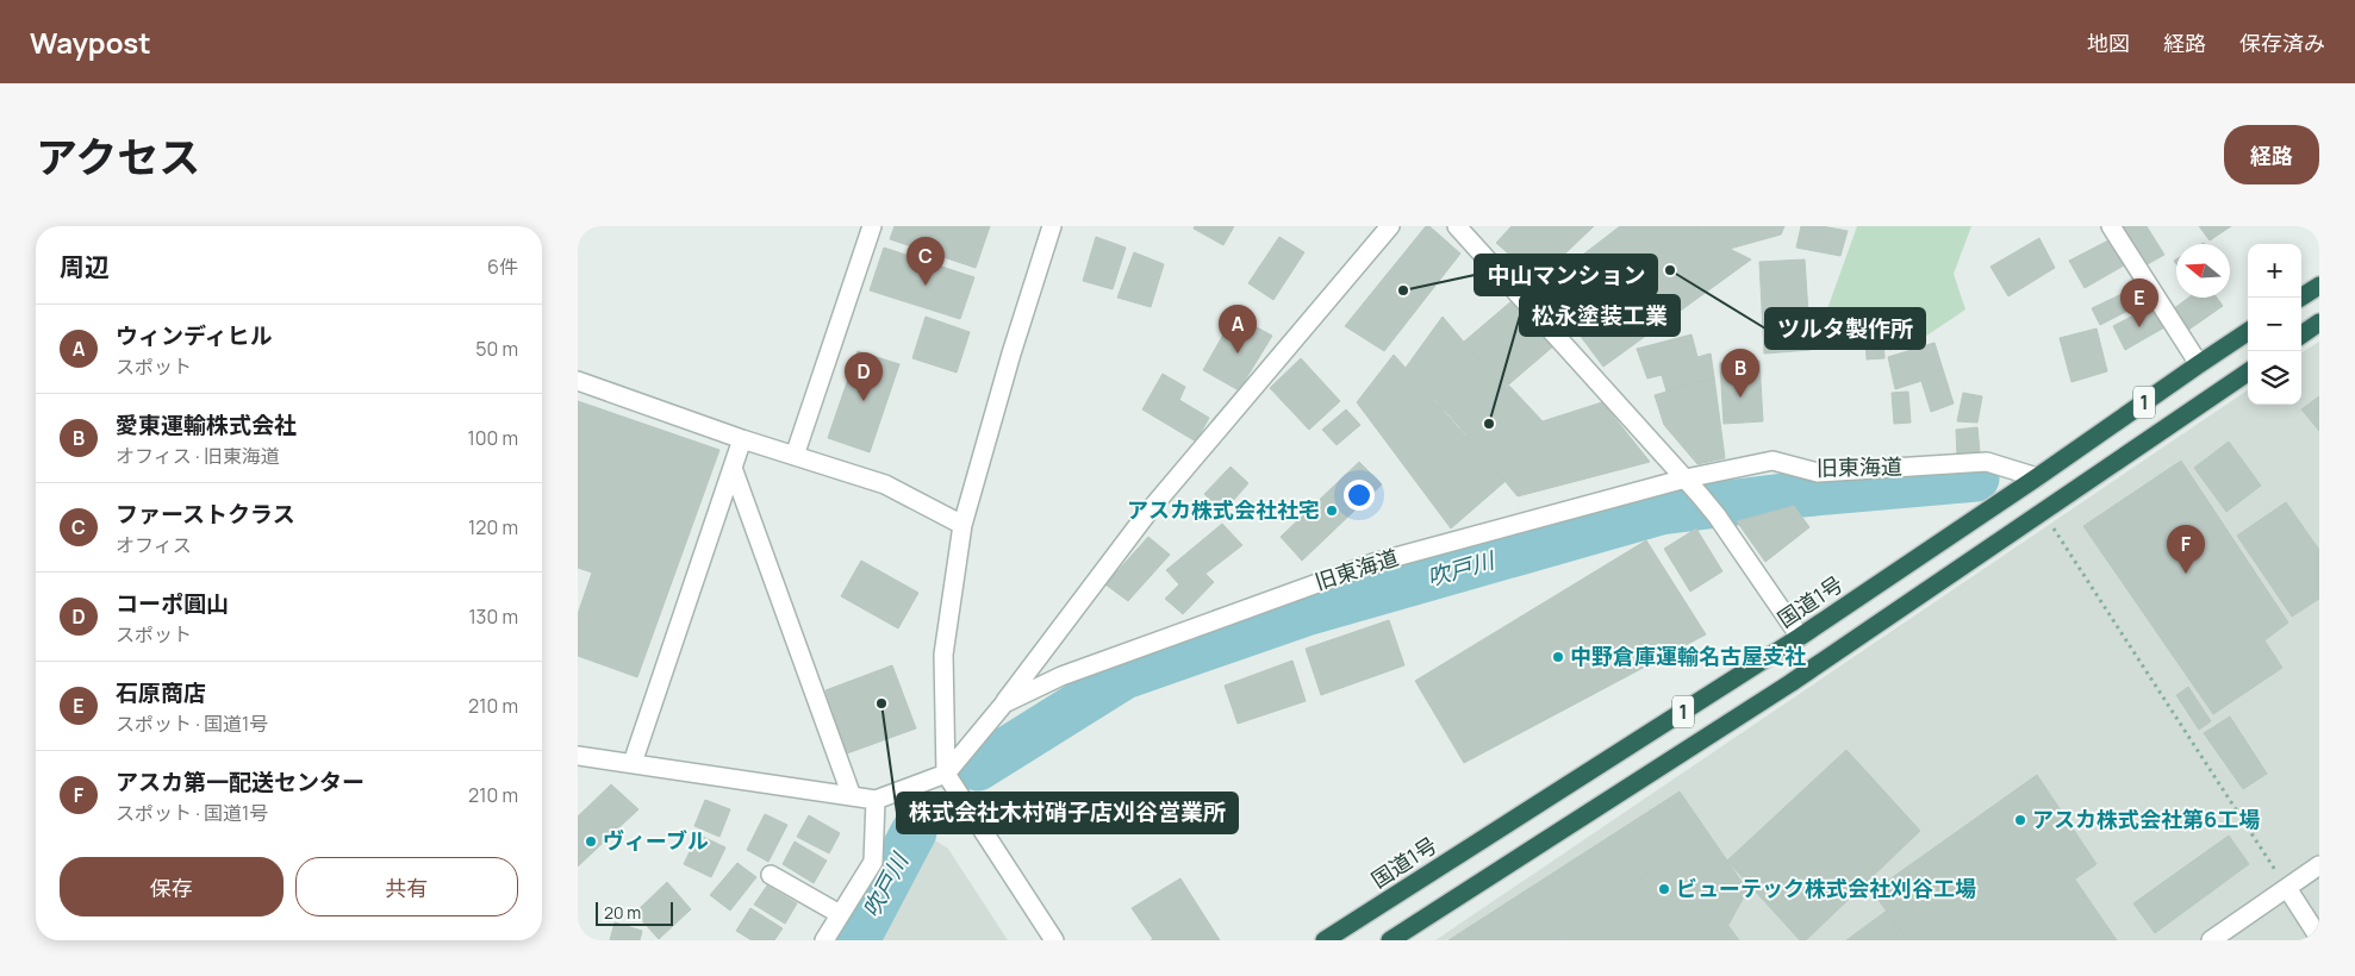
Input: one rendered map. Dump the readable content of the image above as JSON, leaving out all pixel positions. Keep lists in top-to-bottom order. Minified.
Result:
{"streets":{"highway":["1","国道1号"],"street":["旧東海道"]},"crossings":[["旧東海道","国道1号"]],"water":["吹戸川"],"places":["ツルタ製作所","中山マンション","松永塗装工業","アスカ株式会社社宅","中野倉庫運輸名古屋支社","株式会社木村硝子店刈谷営業所","アスカ株式会社第6工場","ヴィーブル","ビューテック株式会社刈谷工場"],"scale_bar":"20 m","north":"left","page":{"header":"Waypost","nav":["地図","経路","保存済み"],"title":"アクセス","buttons":["経路",["保存","共有"]],"heading":["周辺","6件"],"pins":["C","E","A","B","D","F"],"map_buttons":["+","−"],"list":[{"mark":"A","name":"ウィンディヒル","note":"スポット","value":"50 m"},{"mark":"B","name":"愛東運輸株式会社","note":"オフィス · 旧東海道","value":"100 m"},{"mark":"C","name":"ファーストクラス","note":"オフィス","value":"120 m"},{"mark":"D","name":"コーポ圓山","note":"スポット","value":"130 m"},{"mark":"E","name":"石原商店","note":"スポット · 国道1号","value":"210 m"},{"mark":"F","name":"アスカ第一配送センター","note":"スポット · 国道1号","value":"210 m"}],"scale":"20 m"}}
